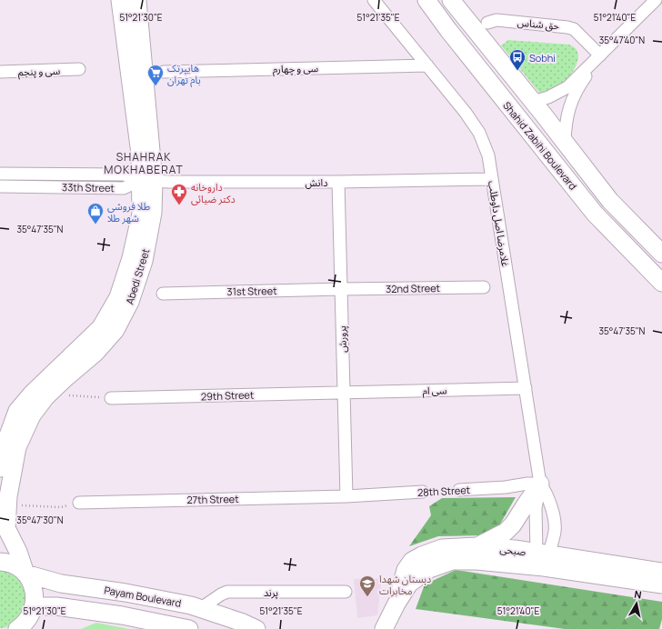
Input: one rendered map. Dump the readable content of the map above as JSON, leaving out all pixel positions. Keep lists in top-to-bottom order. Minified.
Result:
{"streets":{"street":["حق شناس","سی و چهارم","سی و پنجم","Shahid Zabihi Boulevard","دانش","33th Street","غلامرضا اصل داوطلب","Abedi Street","32nd Street","31st Street","پرورش","سی ام","29th Street","28th Street","27th Street","صبحی","پرند","Payam Boulevard"]},"crossings":[["سی و چهارم","غلامرضا اصل داوطلب"],["دانش","33th Street"],["دانش","غلامرضا اصل داوطلب"],["دانش","Abedi Street"],["دانش","پرورش"],["33th Street","Abedi Street"],["غلامرضا اصل داوطلب","سی ام"],["غلامرضا اصل داوطلب","28th Street"],["غلامرضا اصل داوطلب","صبحی"],["Abedi Street","Payam Boulevard"],["32nd Street","31st Street"],["32nd Street","پرورش"],["31st Street","پرورش"],["پرورش","سی ام"],["پرورش","29th Street"],["پرورش","28th Street"],["پرورش","27th Street"],["سی ام","29th Street"],["28th Street","27th Street"],["پرند","Payam Boulevard"]],"districts":["SHAHRAK MOKHABERAT"],"places":{"bus stop":["Sobhi"],"supermarket":["هایپرتک بام تهران"],"pharmacy":["داروخانه دکتر ضیائی"],"shop":["طلا فروشی شهر طلا"],"school or university":["دبستان شهدا مخابرات"]},"north":"top","coordinates":["51°21'30\"E","51°21'35\"E","51°21'40\"E","35°47'40\"N","35°47'35\"N","35°47'30\"N"]}
